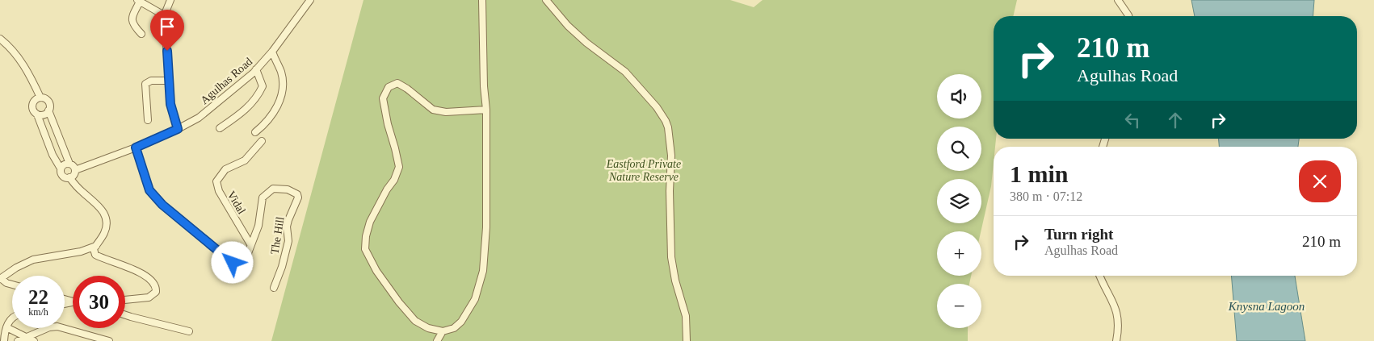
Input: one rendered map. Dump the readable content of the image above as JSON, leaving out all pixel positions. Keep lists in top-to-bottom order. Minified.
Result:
{"streets":{"street":["Agulhas Road","Vidal","The Hill"]},"crossings":[["Agulhas Road","The Hill"],["Vidal","The Hill"]],"water":["Knysna Lagoon"],"parks":["Eastford Private Nature Reserve"],"page":{"turn":["210 m","Agulhas Road"],"map_buttons":["+","−"],"heading":["1 min","380 m · 07:12"],"list":[{"name":"Turn right","note":"Agulhas Road","value":"210 m"}],"speed":"22 km/h","limit":"30"}}
